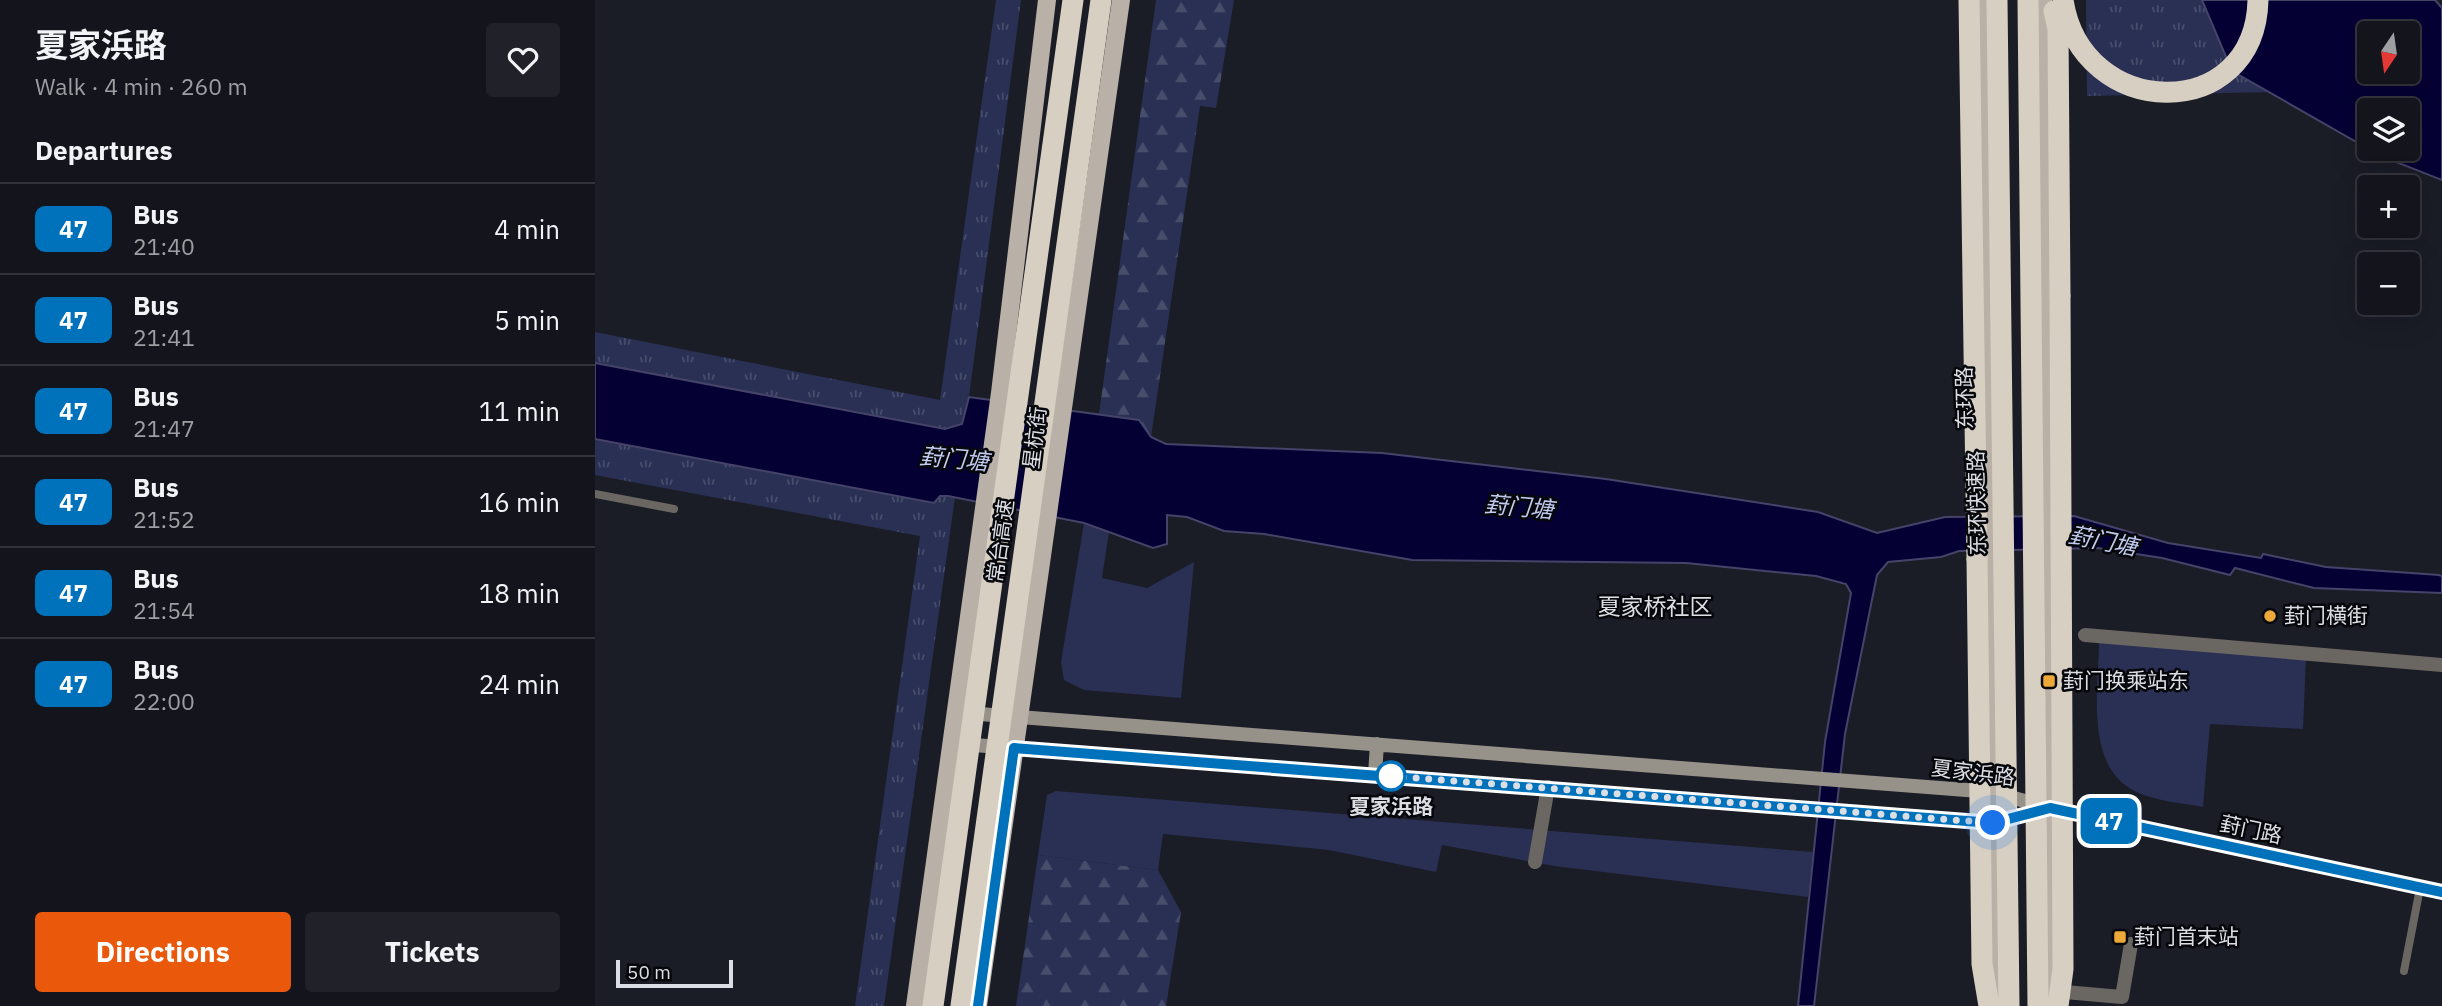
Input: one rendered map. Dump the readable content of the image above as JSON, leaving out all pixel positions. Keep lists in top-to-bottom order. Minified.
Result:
{"streets":{"highway":["东环快速路","常台高速"],"main road":["东环路","星杭街","夏家浜路","葑门路"]},"crossings":[["东环路","夏家浜路"],["星杭街","夏家浜路"],["夏家浜路","葑门路"]],"districts":["夏家桥社区"],"water":["葑门塘"],"places":{"other":["葑门横街","夏家浜路"],"transit":["葑门换乘站东","葑门首末站"]},"lines":["bus line 47"],"scale_bar":"50 m","north":"bottom","page":{"heading":[["夏家浜路","Walk · 4 min · 260 m"],"Departures"],"on_map":"47","map_buttons":["+","−"],"list":[{"mark":"47","name":"Bus","note":"21:40","value":"4 min"},{"mark":"47","name":"Bus","note":"21:41","value":"5 min"},{"mark":"47","name":"Bus","note":"21:47","value":"11 min"},{"mark":"47","name":"Bus","note":"21:52","value":"16 min"},{"mark":"47","name":"Bus","note":"21:54","value":"18 min"},{"mark":"47","name":"Bus","note":"22:00","value":"24 min"}],"buttons":["Directions","Tickets"],"scale":"50 m"}}
